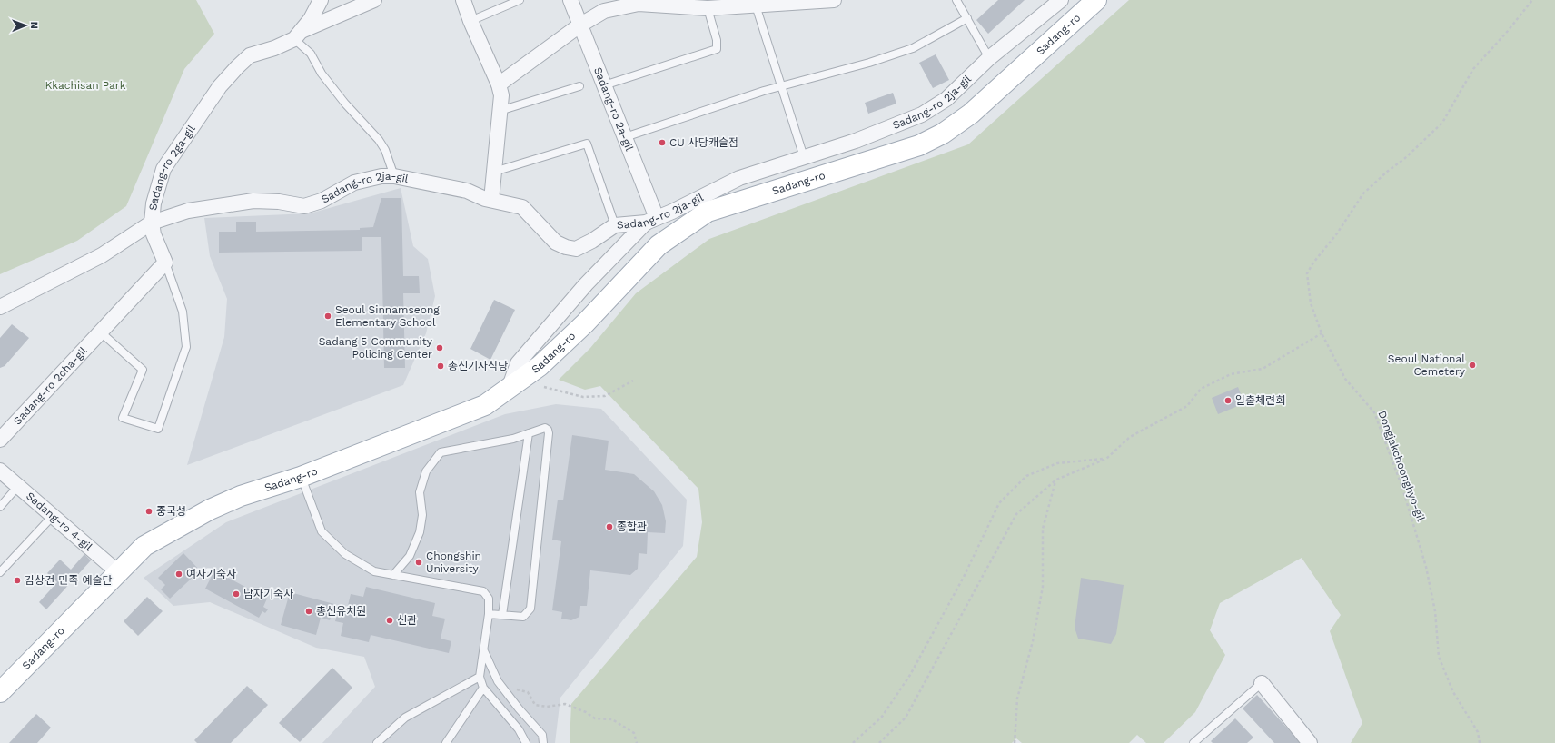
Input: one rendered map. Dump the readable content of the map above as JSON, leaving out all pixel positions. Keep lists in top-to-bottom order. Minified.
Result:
{"streets":{"main road":["Sadang-ro"],"street":["Sadang-ro 2ja-gil","Sadang-ro 2a-gil","Sadang-ro 2ga-gil","Sadang-ro 2cha-gil","Sadang-ro 4-gil"],"path":["Dongjakchoonghyo-gil"]},"crossings":[["Sadang-ro","Sadang-ro 4-gil"],["Sadang-ro 2ja-gil","Sadang-ro 2a-gil"],["Sadang-ro 2ja-gil","Sadang-ro 2ga-gil"]],"parks":["Kkachisan Park"],"places":["CU 사당캐슬점","Seoul Sinnamseong Elementary School","Sadang 5 Community Policing Center","Seoul National Cemetery","총신기사식당","일출체련회","중국성","종합관","Chongshin University","여자기숙사","김상건 민족 예술단","남자기숙사","총신유치원","신관"],"north":"right"}
